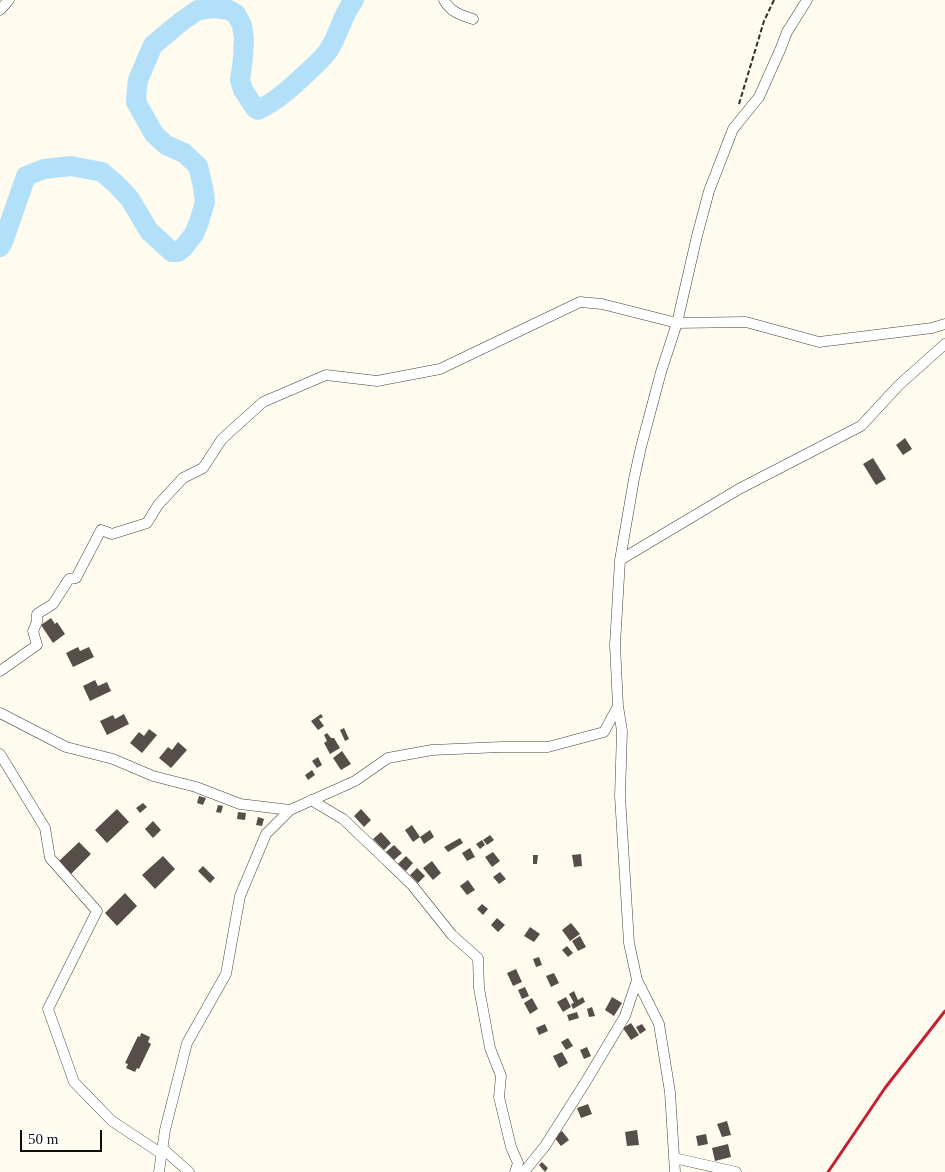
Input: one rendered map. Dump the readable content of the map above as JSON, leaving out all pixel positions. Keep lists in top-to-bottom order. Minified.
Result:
{"scale_bar":"50 m"}
